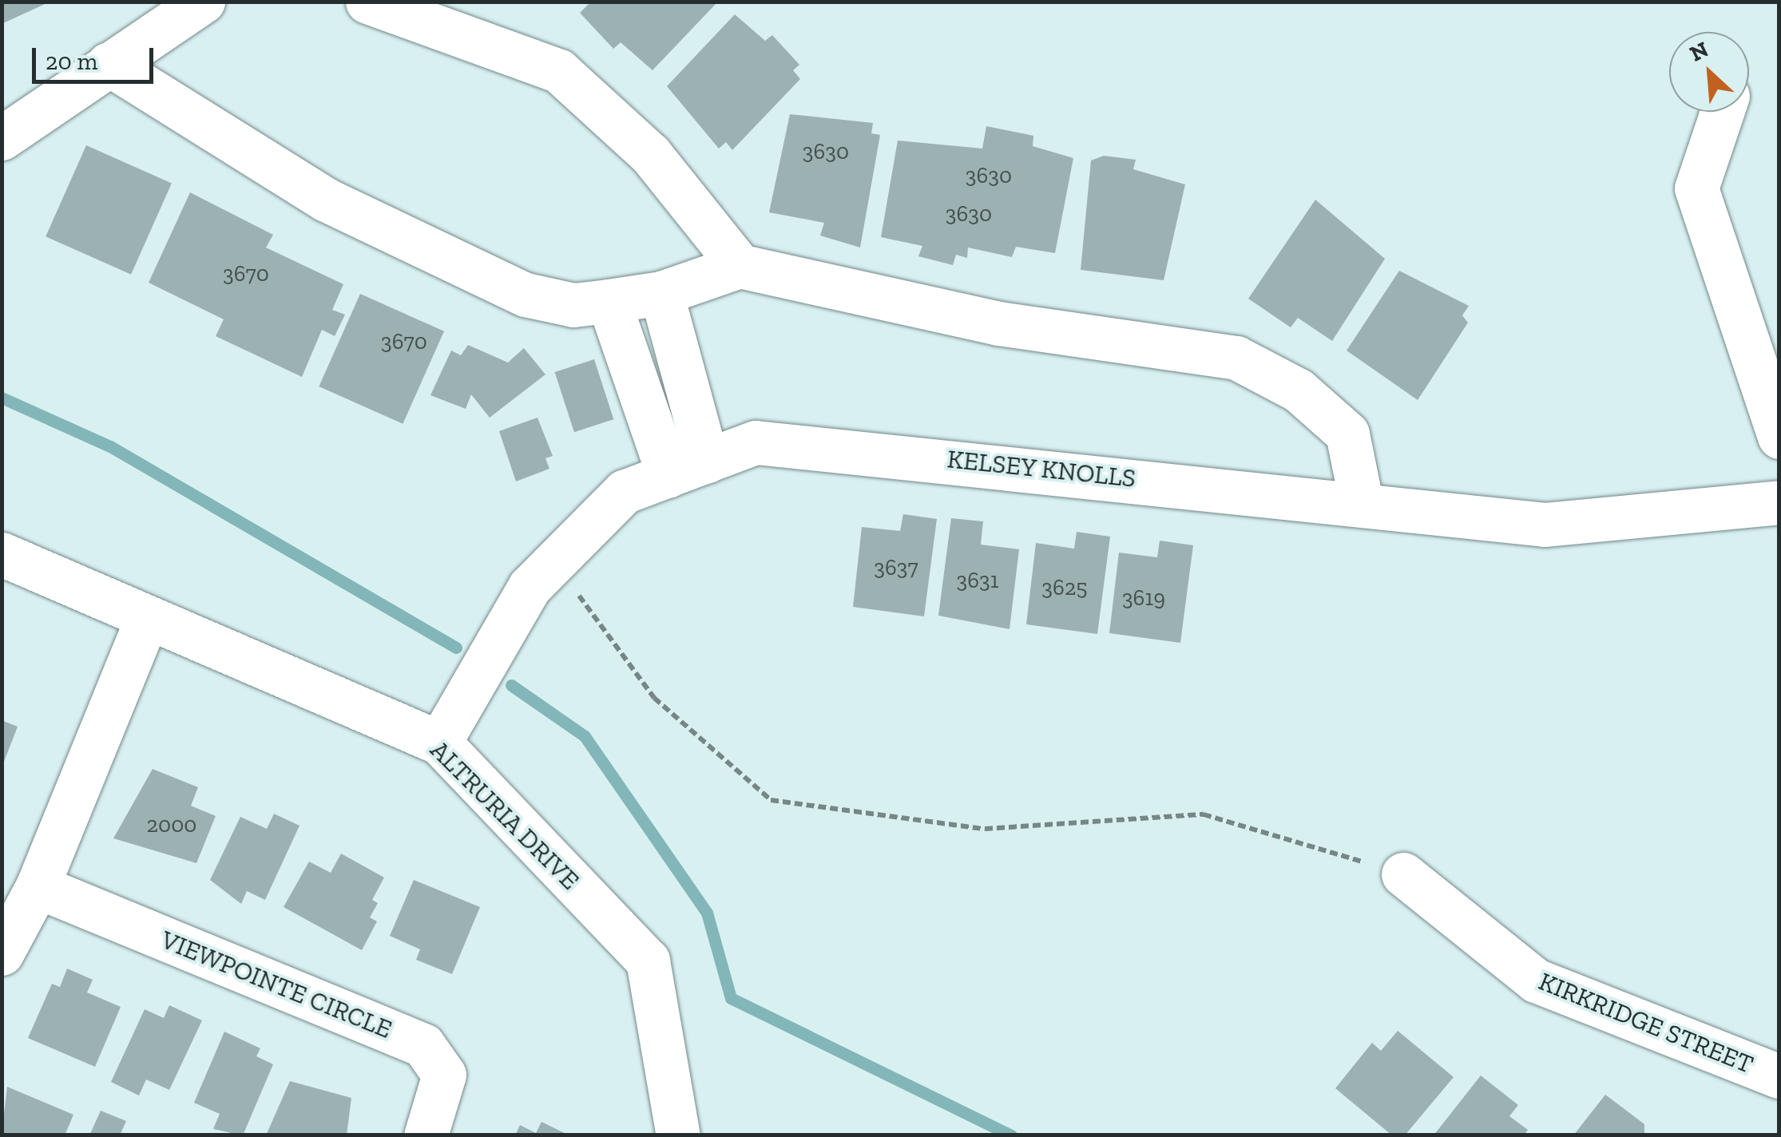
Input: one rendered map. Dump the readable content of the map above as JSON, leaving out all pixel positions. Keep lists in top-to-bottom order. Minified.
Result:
{"streets":{"street":["KELSEY KNOLLS","ALTRURIA DRIVE","VIEWPOINTE CIRCLE","KIRKRIDGE STREET"]},"crossings":[["KELSEY KNOLLS","ALTRURIA DRIVE"]],"house_numbers":["3630","3630","3630","3670","3670","3637","3631","3625","3619","2000"],"scale_bar":"20 m","north":"top left"}
